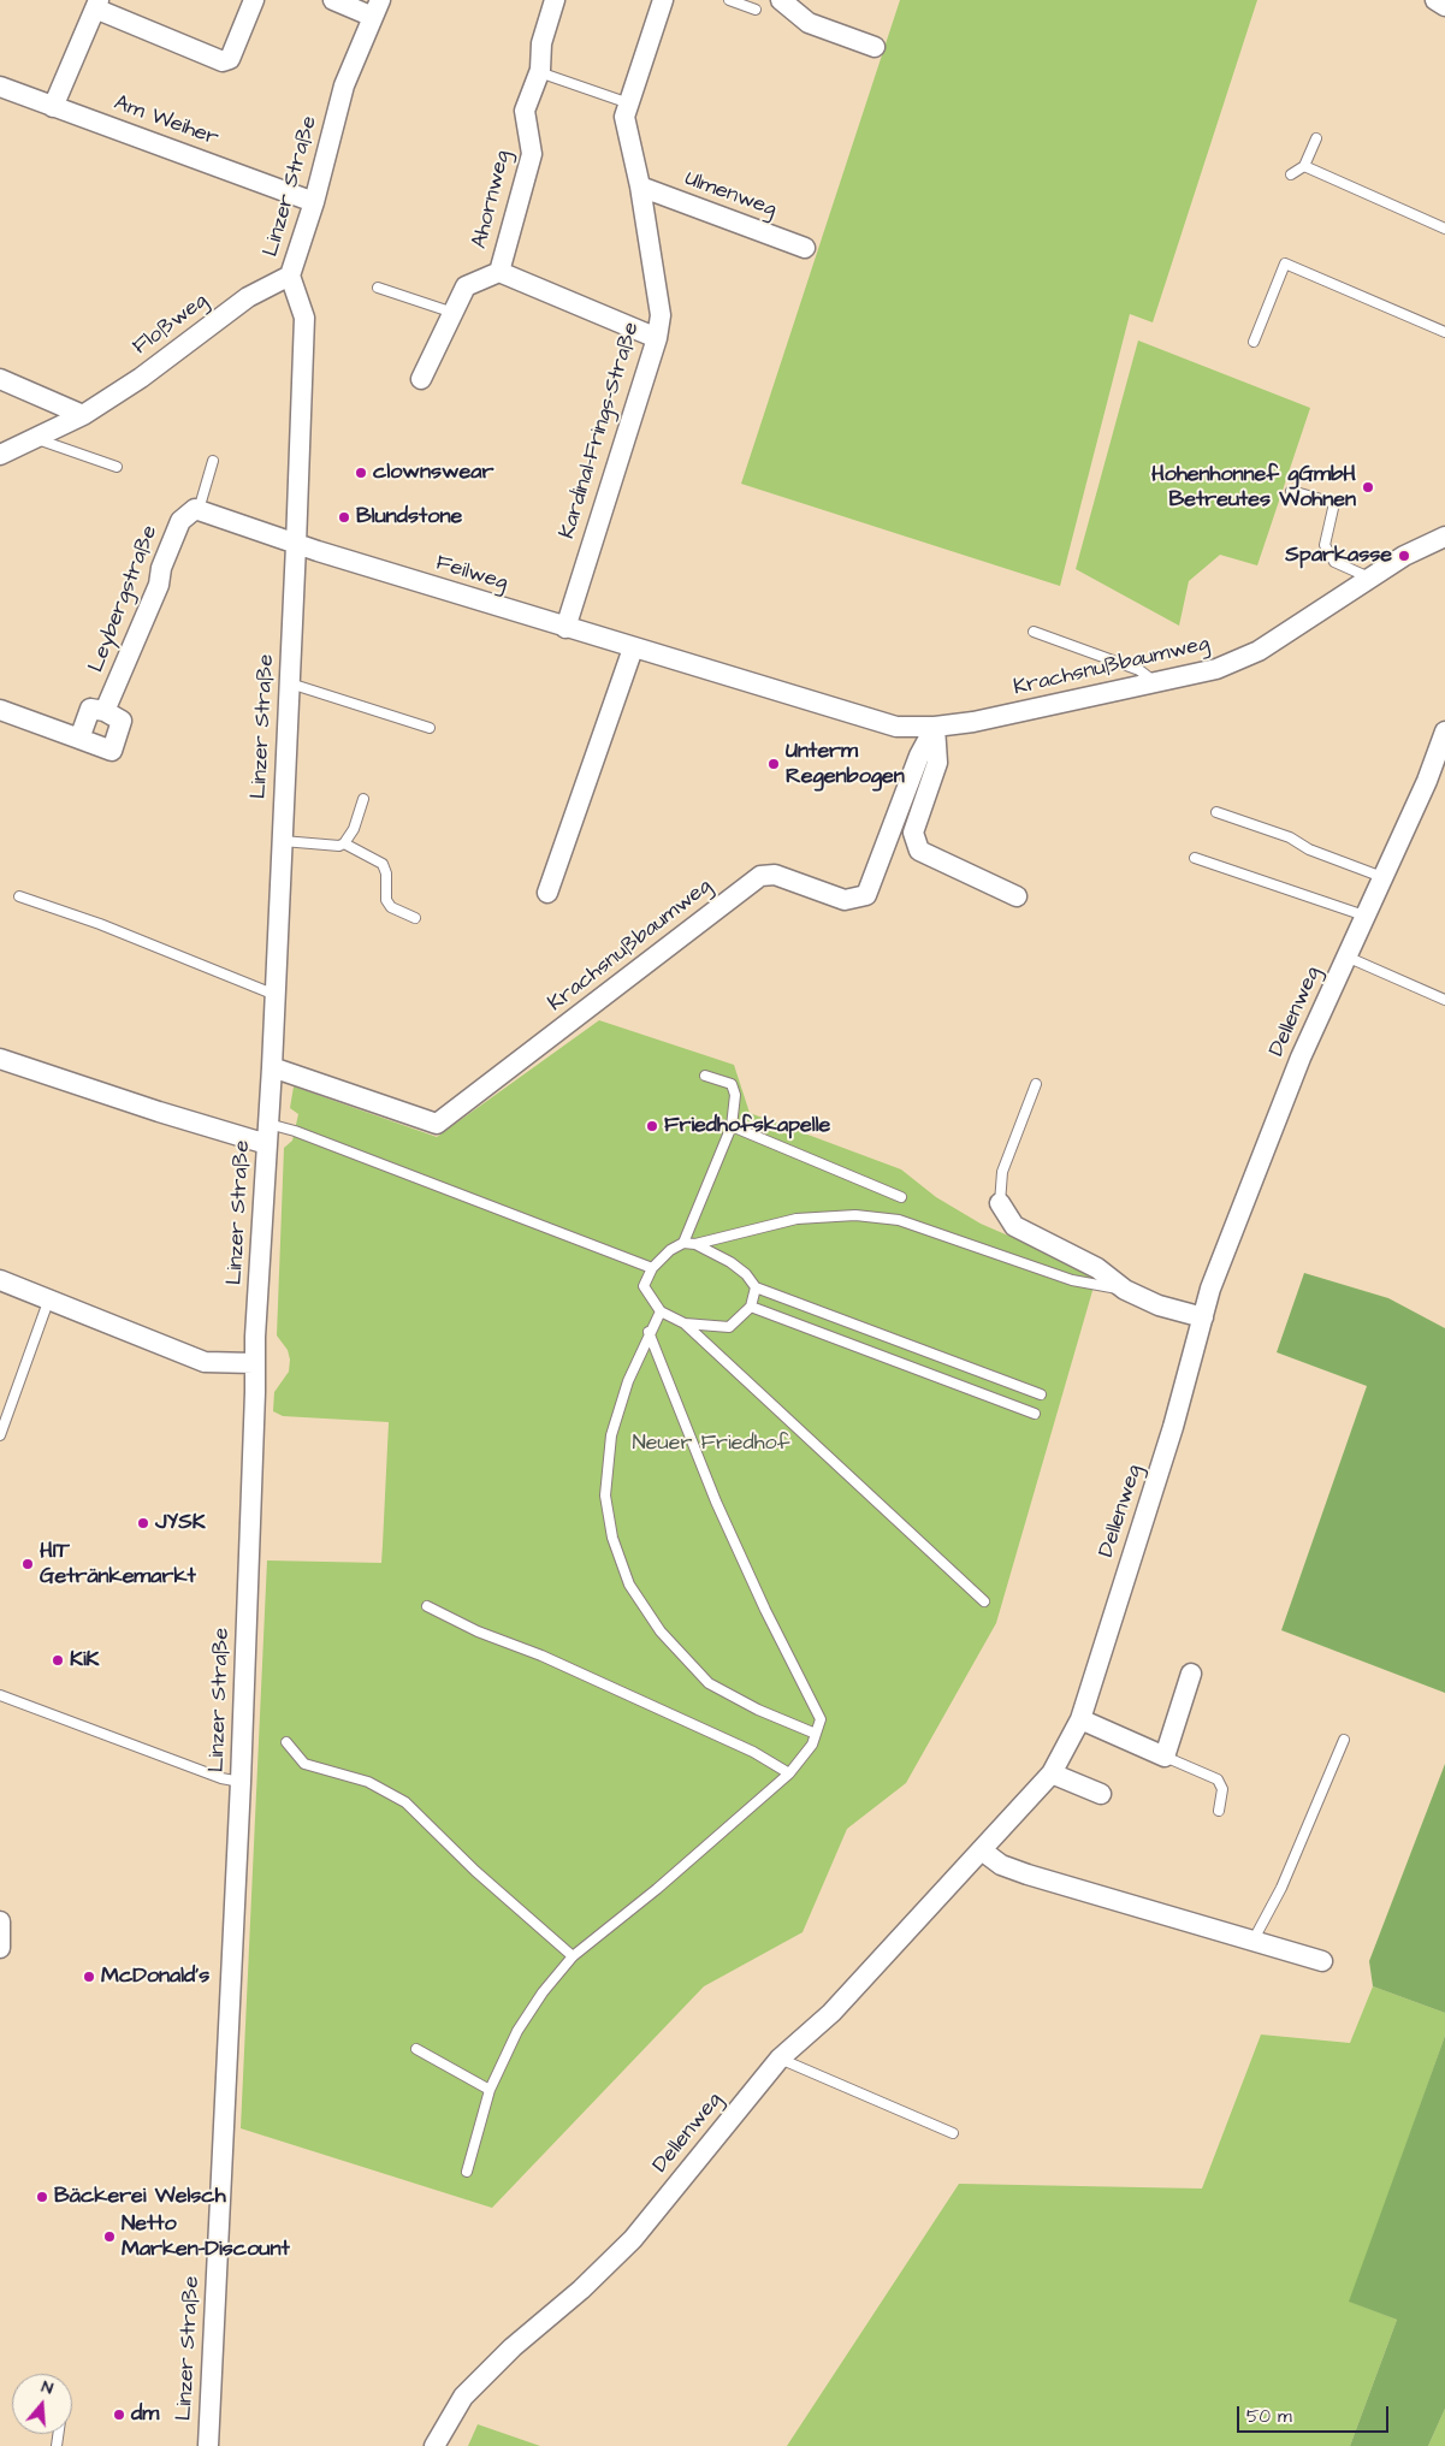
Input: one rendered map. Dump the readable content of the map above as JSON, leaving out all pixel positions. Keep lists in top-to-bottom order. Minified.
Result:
{"streets":{"street":["Am Weiher","Linzer Straße","Ulmenweg","Ahornweg","Floßweg","Kardinal-Frings-Straße","Feilweg","Leybergstraße","Krachsnußbaumweg","Dellenweg"]},"crossings":[["Am Weiher","Linzer Straße"],["Linzer Straße","Floßweg"],["Linzer Straße","Feilweg"],["Linzer Straße","Krachsnußbaumweg"],["Ulmenweg","Kardinal-Frings-Straße"],["Ahornweg","Kardinal-Frings-Straße"],["Kardinal-Frings-Straße","Feilweg"],["Feilweg","Krachsnußbaumweg"]],"parks":["Neuer Friedhof"],"places":["clownswear","Hohenhonnef gGmbH Betreutes Wohnen","Blundstone","Sparkasse","Unterm Regenbogen","Friedhofskapelle","JYSK","HIT Getränkemarkt","KiK","McDonald's","Bäckerei Welsch","Netto Marken-Discount","dm"],"scale_bar":"50 m","north":"top"}
